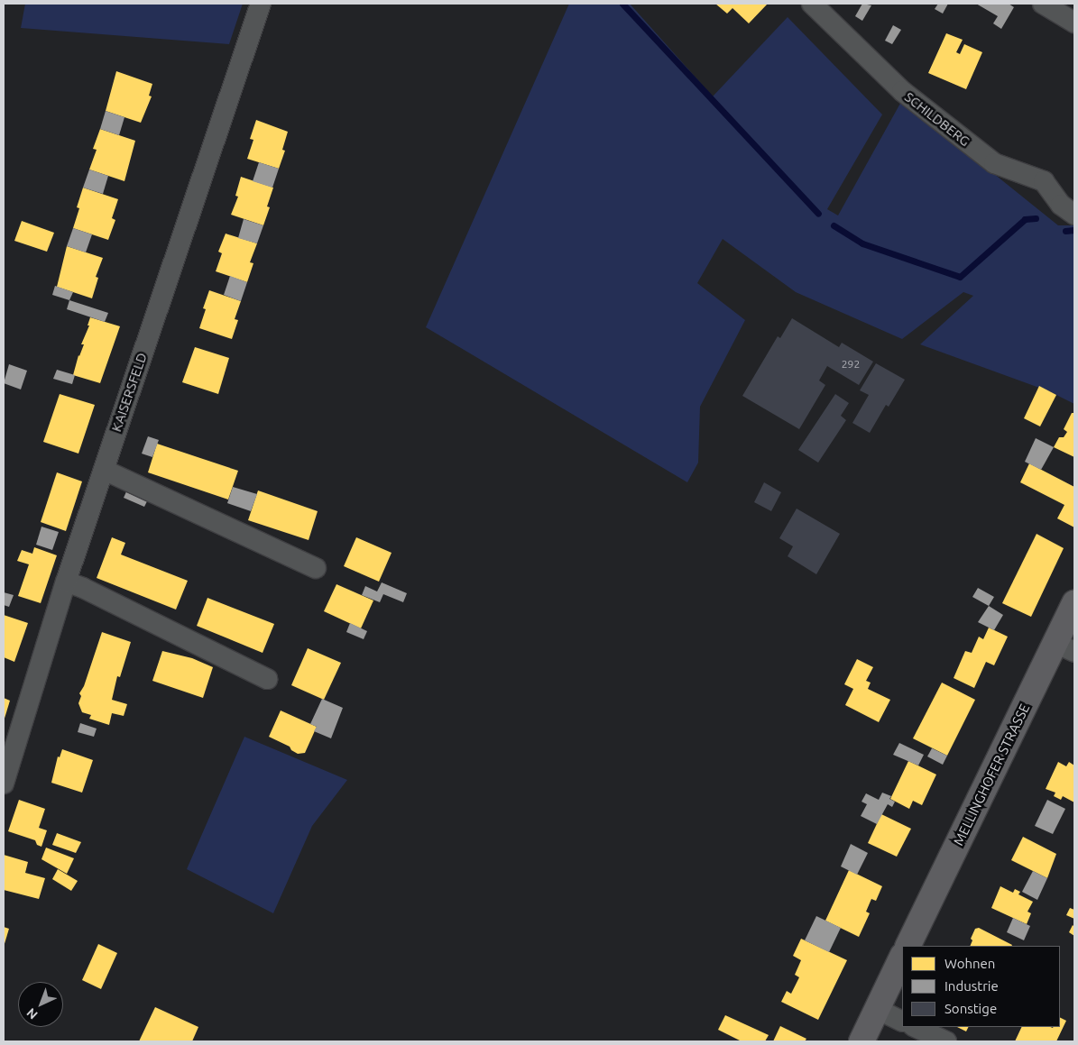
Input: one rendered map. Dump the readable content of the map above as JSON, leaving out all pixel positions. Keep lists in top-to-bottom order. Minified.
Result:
{"streets":{"main road":["MELLINGHOFER STRASSE"],"street":["SCHILDBERG","KAISERSFELD"]},"house_numbers":["292"],"legend":["Wohnen","Industrie","Sonstige"],"north":"bottom left"}
